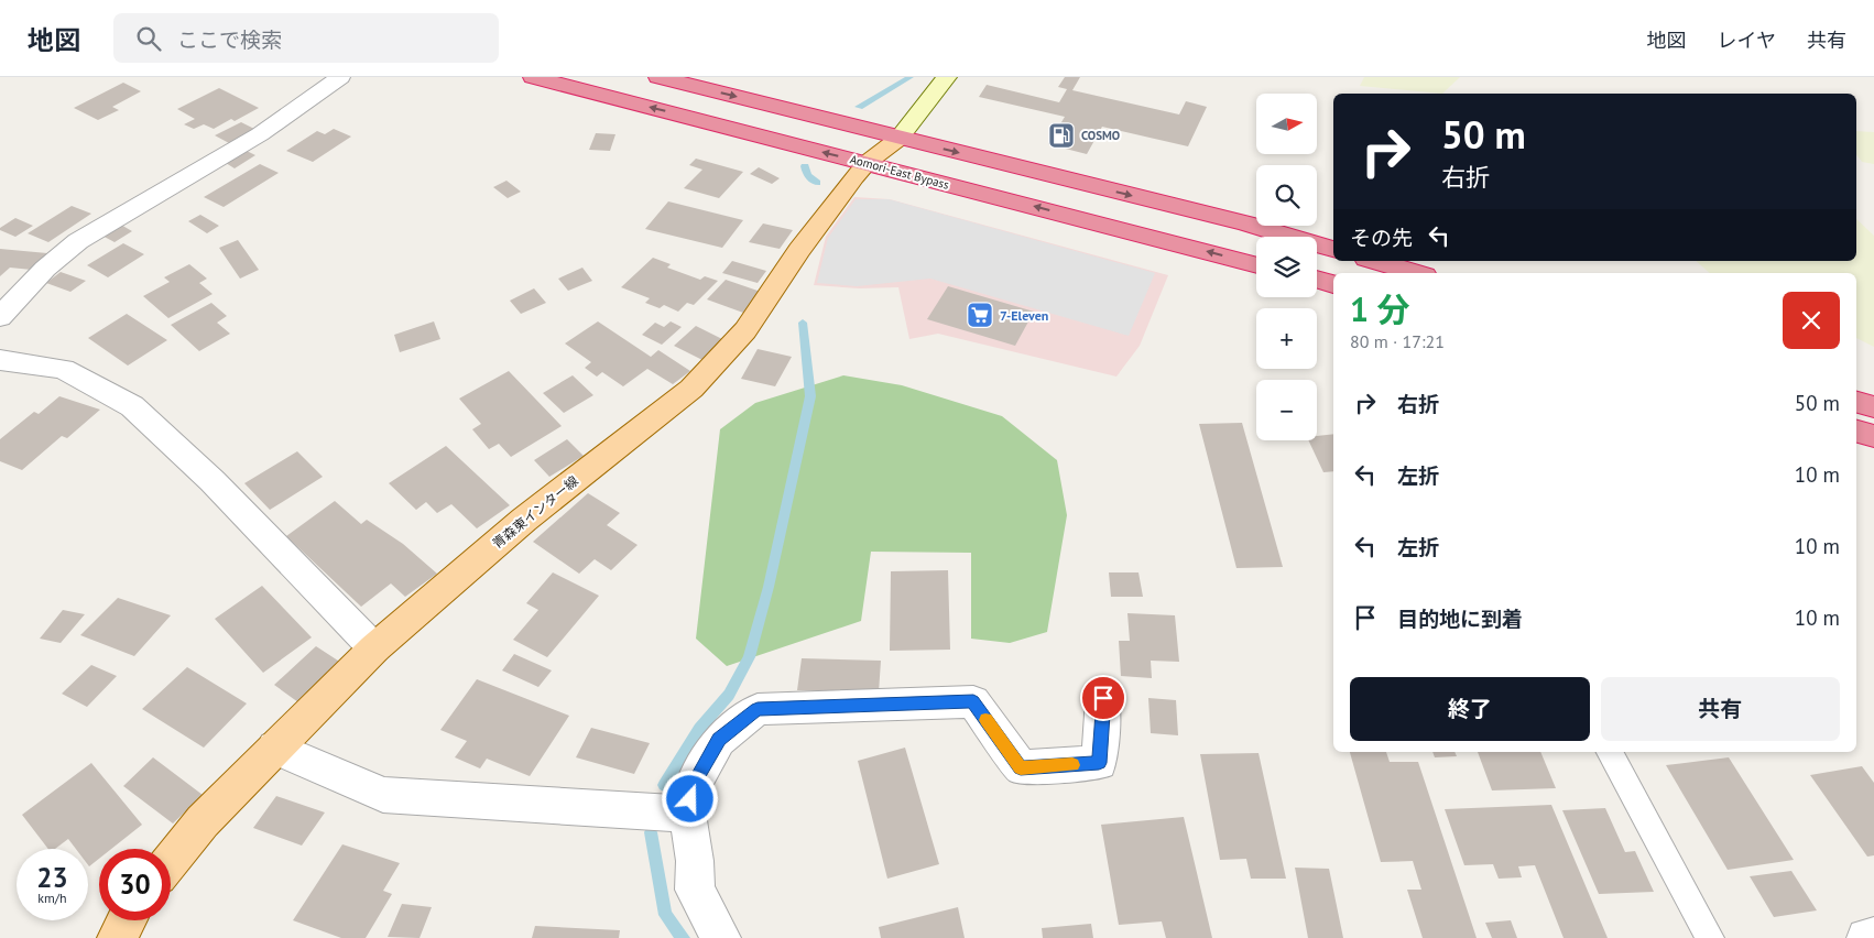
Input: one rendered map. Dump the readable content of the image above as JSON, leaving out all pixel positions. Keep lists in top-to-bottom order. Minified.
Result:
{"streets":{"highway":["Aomori-East Bypass"],"main road":["青森東インター線"]},"crossings":[["Aomori-East Bypass","青森東インター線"]],"places":{"fuel station":["COSMO"],"supermarket":["7-Eleven"]},"north":"right","page":{"header":"地図","search":"ここで検索","nav":["地図","レイヤ","共有"],"map_buttons":["+","−"],"turn":["50 m","右折"],"then":"その先","heading":["1 分","80 m · 17:21"],"list":[{"name":"右折","value":"50 m"},{"name":"左折","value":"10 m"},{"name":"左折","value":"10 m"},{"name":"目的地に到着","value":"10 m"}],"buttons":["終了","共有"],"speed":"23 km/h","limit":"30"}}
